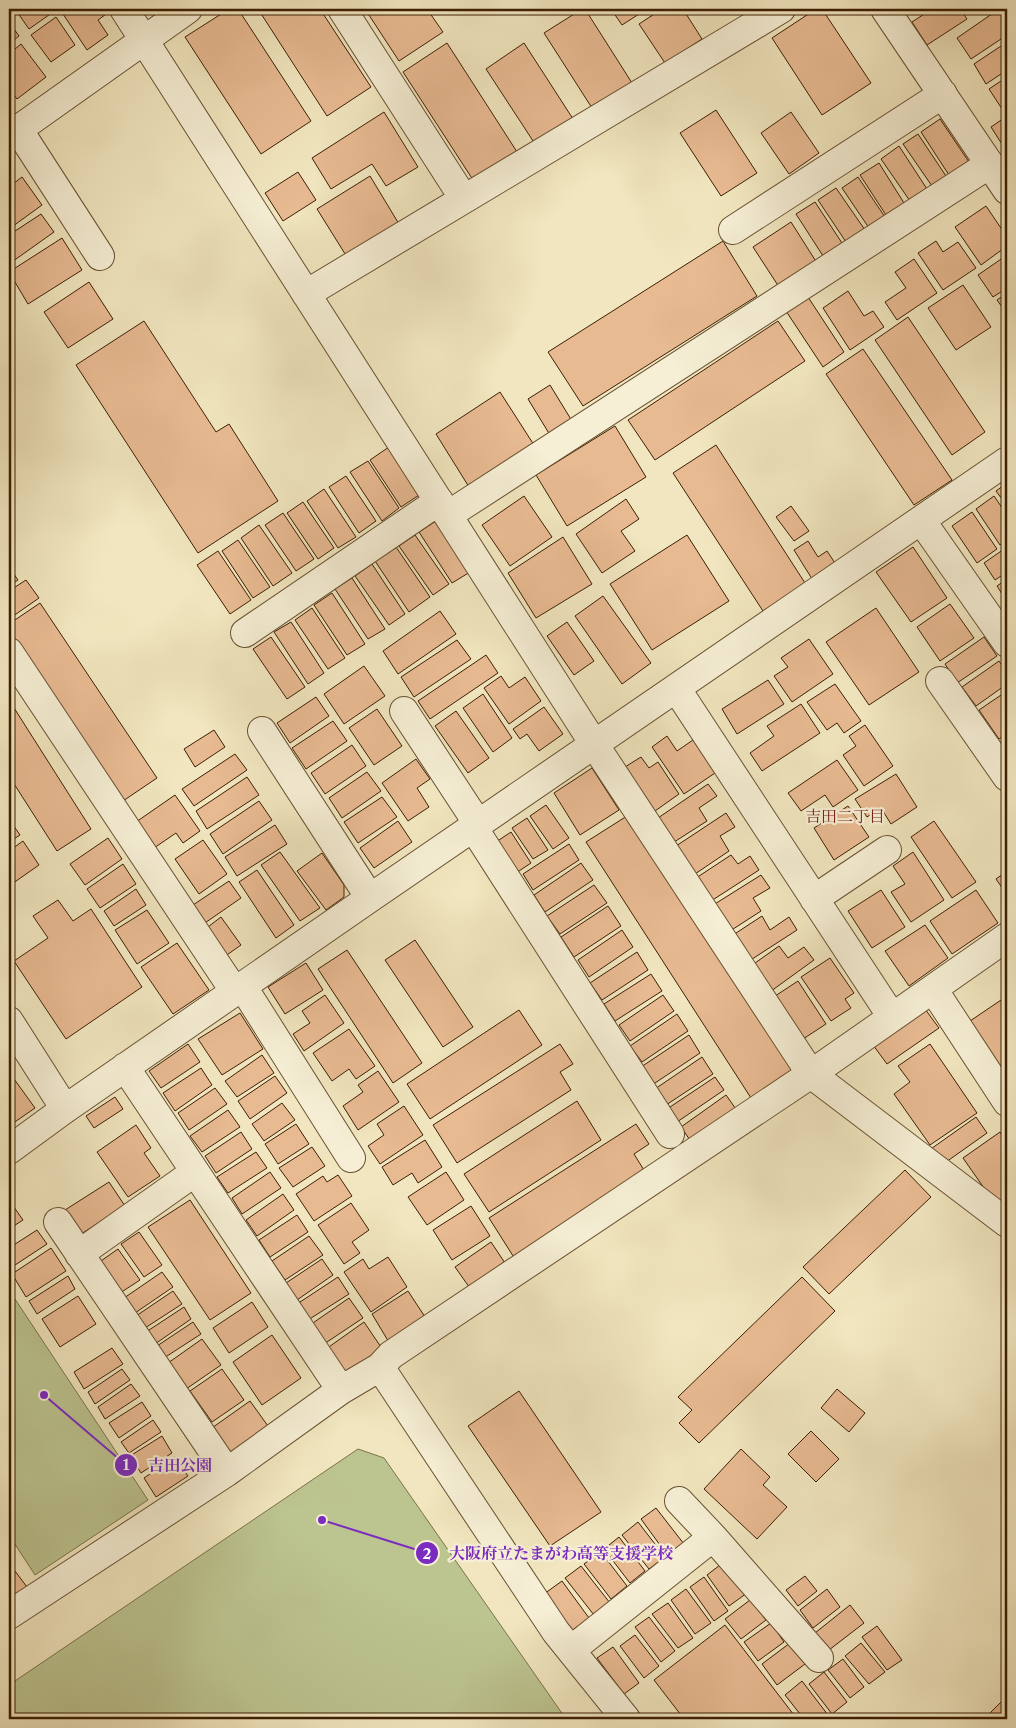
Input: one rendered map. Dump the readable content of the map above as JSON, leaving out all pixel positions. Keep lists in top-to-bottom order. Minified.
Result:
{"districts":["吉田二丁目"],"places":["吉田公園","大阪府立たまがわ高等支援学校"]}
